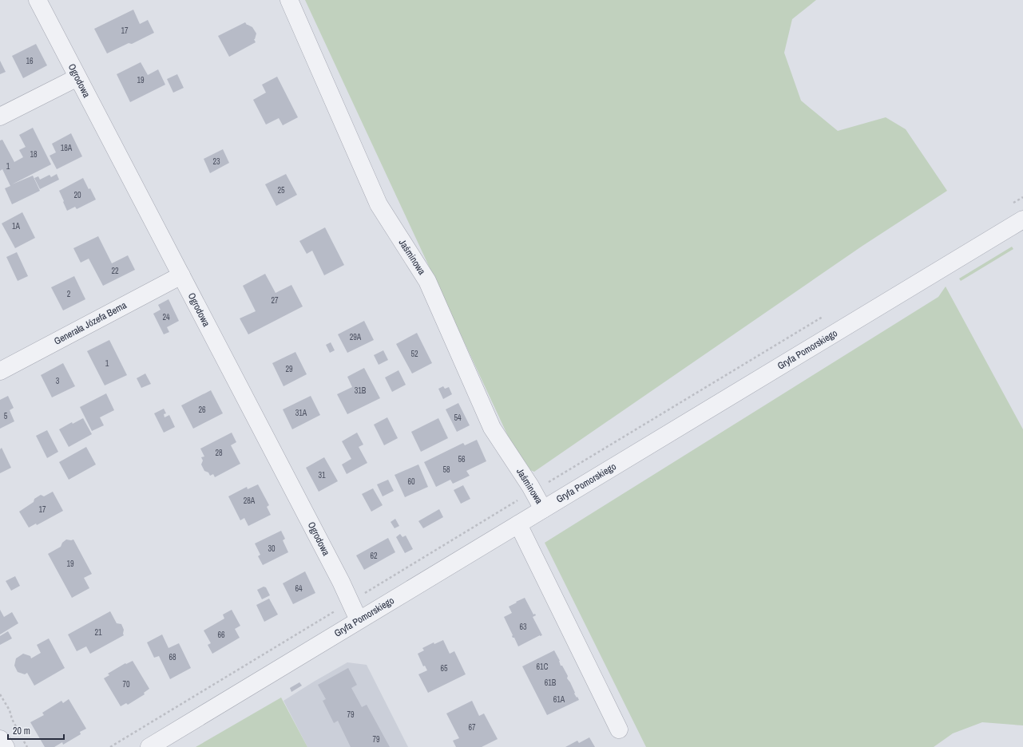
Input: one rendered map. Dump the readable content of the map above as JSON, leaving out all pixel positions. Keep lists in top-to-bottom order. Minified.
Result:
{"streets":{"street":["Ogrodowa","Jaśminowa","Generała Józefa Bema","Gryfa Pomorskiego"]},"crossings":[["Ogrodowa","Generała Józefa Bema"],["Ogrodowa","Gryfa Pomorskiego"],["Jaśminowa","Gryfa Pomorskiego"]],"house_numbers":["17","16","19","18A","18","23","1","25","20","1A","22","2","27","24","29A","52","1","29","3","31B","26","31A","5","54","28","56","58","31","60","28A","17","30","62","19","64","63","21","66","68","61C","65","61B","70","61A","79","67","79"],"scale_bar":"20 m"}
